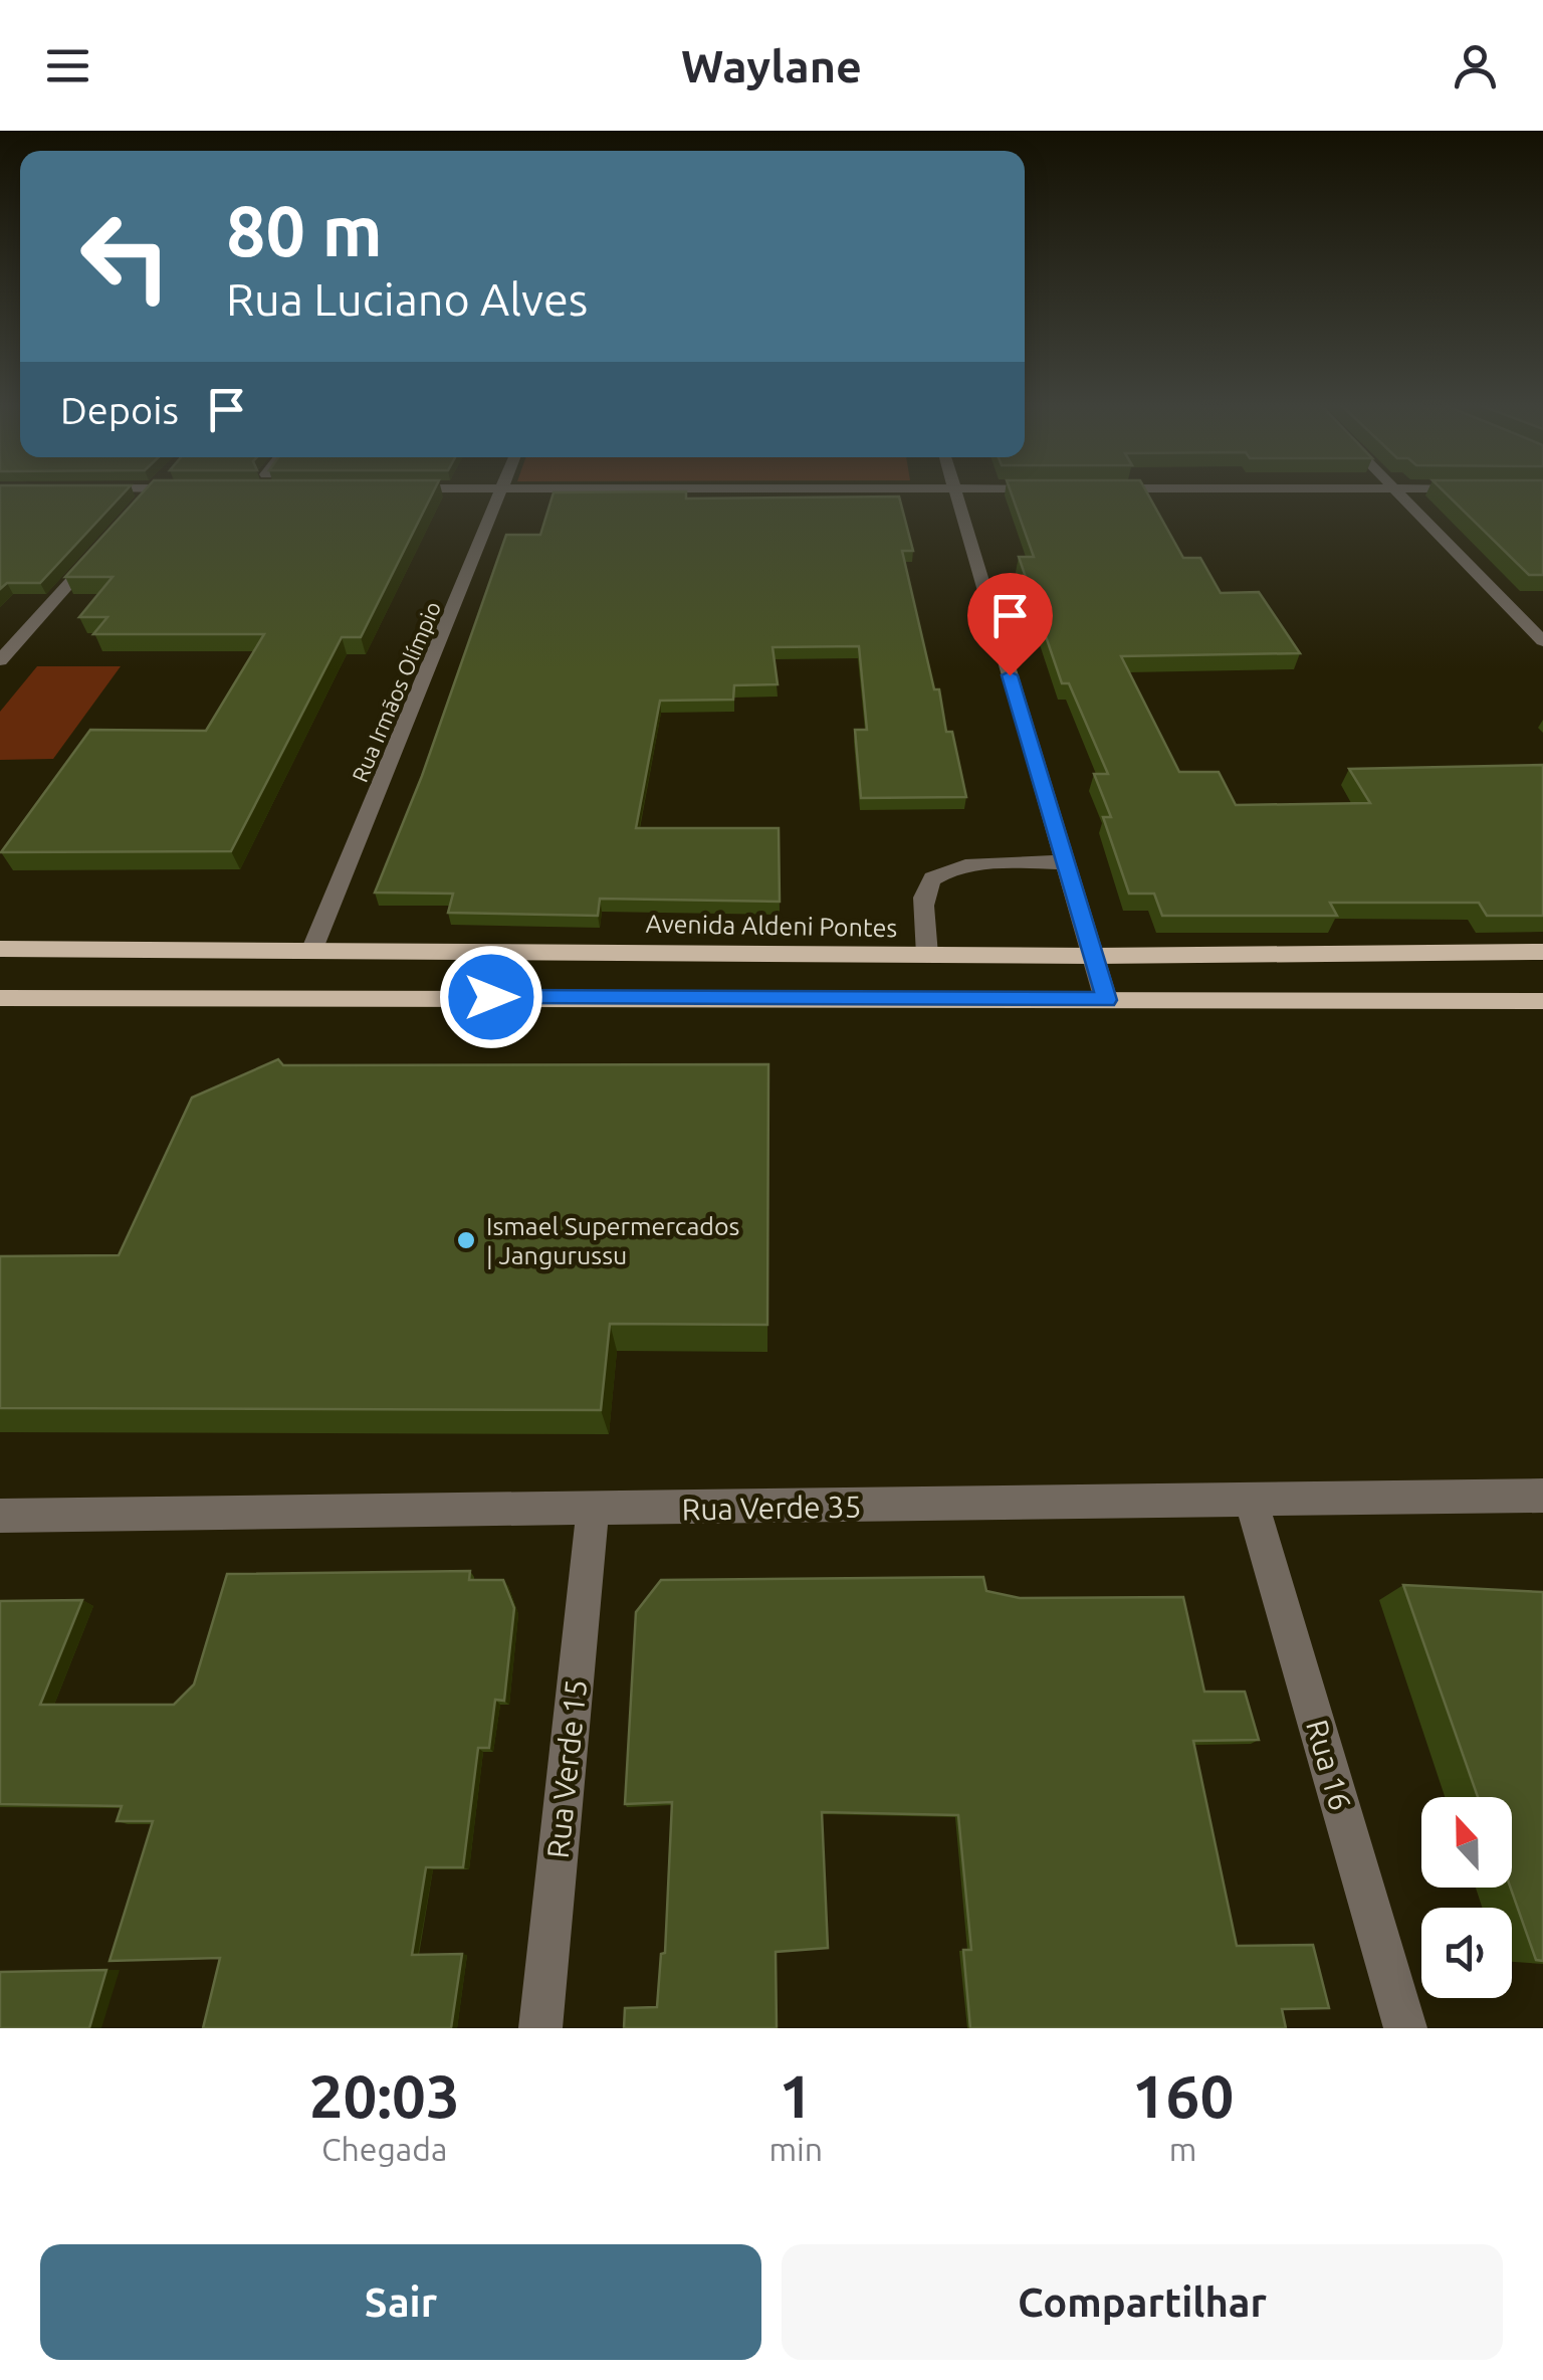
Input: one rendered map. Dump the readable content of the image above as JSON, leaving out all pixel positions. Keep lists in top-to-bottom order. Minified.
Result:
{"streets":{"main road":["Avenida Aldeni Pontes"],"street":["Rua Irmãos Olímpio","Rua Verde 35","Rua 16","Rua Verde 15"]},"crossings":[["Rua Irmãos Olímpio","Avenida Aldeni Pontes"],["Rua Verde 35","Rua 16"],["Rua Verde 35","Rua Verde 15"]],"places":["Ismael Supermercados | Jangurussu"],"north":"top","page":{"header":"Waylane","turn":["80 m","Rua Luciano Alves"],"then":"Depois","eta":["20:03","Chegada","1","min","160","m"],"buttons":["Sair","Compartilhar"]}}
